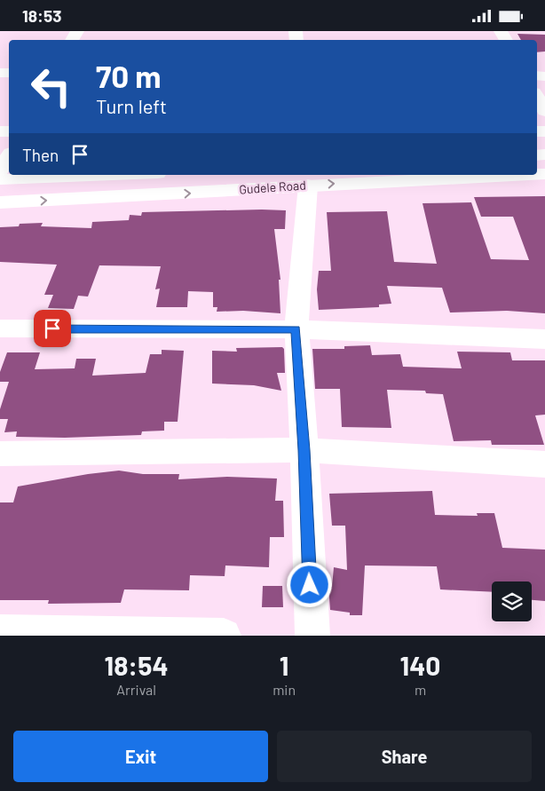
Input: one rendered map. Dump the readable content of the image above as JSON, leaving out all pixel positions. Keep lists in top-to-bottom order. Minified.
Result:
{"streets":{"main road":["Gudele Road"]},"page":{"status":"18:53","turn":["70 m","Turn left"],"then":"Then","eta":["18:54","Arrival","1","min","140","m"],"buttons":["Exit","Share"]}}
